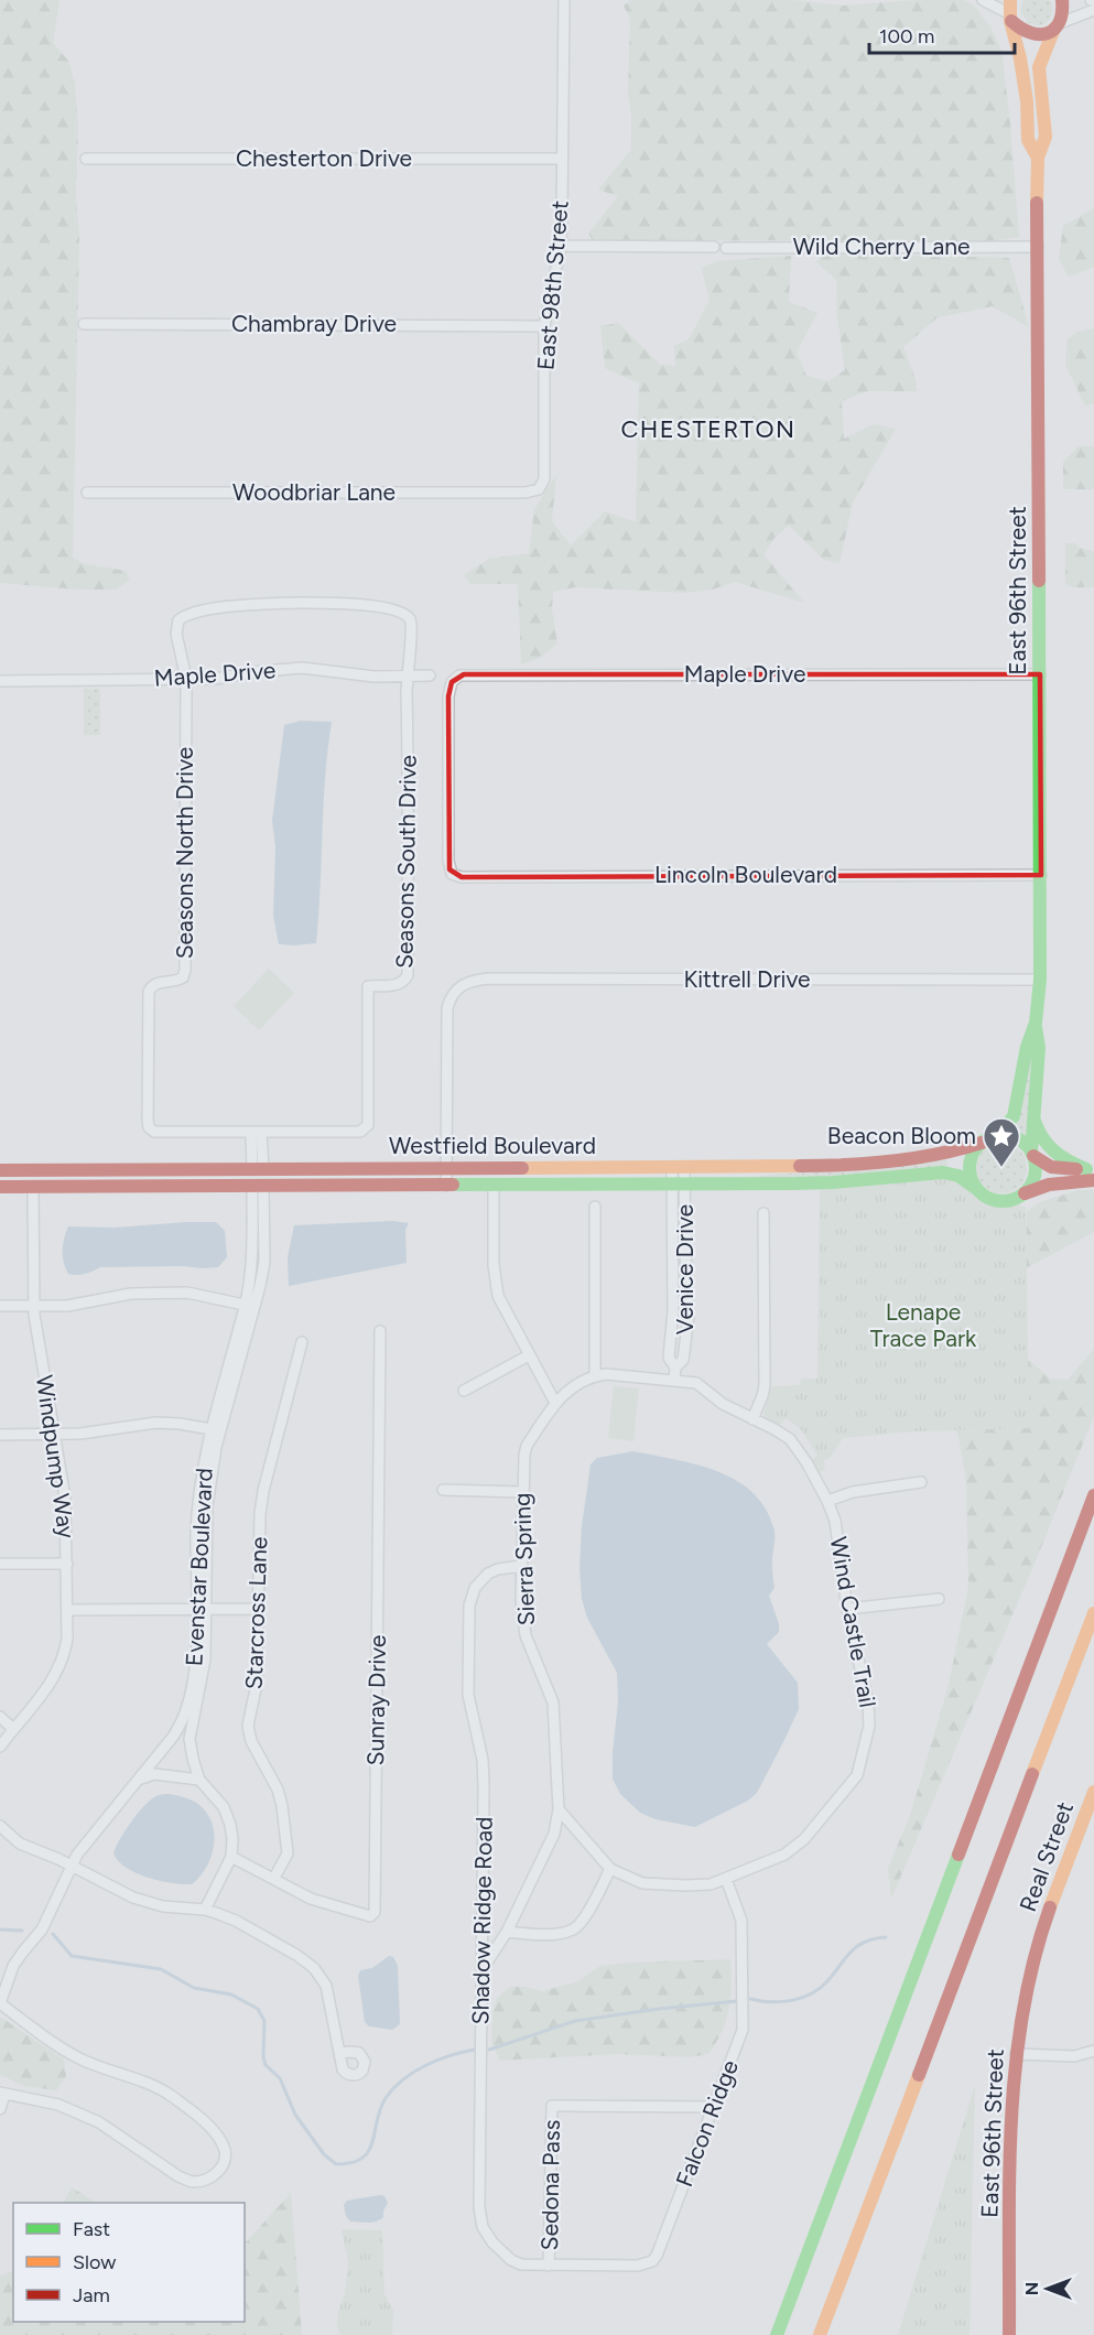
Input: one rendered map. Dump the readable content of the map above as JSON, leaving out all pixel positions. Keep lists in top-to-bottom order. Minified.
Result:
{"streets":{"main road":["East 96th Street","Westfield Boulevard","Real Street"],"street":["Chesterton Drive","Wild Cherry Lane","East 98th Street","Chambray Drive","Woodbriar Lane","Maple Drive","Seasons North Drive","Seasons South Drive","Lincoln Boulevard","Kittrell Drive","Venice Drive","Windpump Way","Sierra Spring","Evenstar Boulevard","Starcross Lane","Wind Castle Trail","Sunray Drive","Shadow Ridge Road","Falcon Ridge","Sedona Pass"]},"crossings":[["Chesterton Drive","East 98th Street"],["Wild Cherry Lane","East 96th Street"],["East 98th Street","Chambray Drive"],["East 98th Street","Woodbriar Lane"],["East 96th Street","Maple Drive"],["East 96th Street","Lincoln Boulevard"],["East 96th Street","Kittrell Drive"],["East 96th Street","Westfield Boulevard"],["East 96th Street","Real Street"],["Maple Drive","Seasons North Drive"],["Maple Drive","Seasons South Drive"],["Maple Drive","Lincoln Boulevard"],["Seasons North Drive","Seasons South Drive"],["Kittrell Drive","Westfield Boulevard"],["Westfield Boulevard","Venice Drive"],["Westfield Boulevard","Windpump Way"],["Westfield Boulevard","Evenstar Boulevard"],["Venice Drive","Sierra Spring"],["Venice Drive","Wind Castle Trail"],["Sierra Spring","Wind Castle Trail"],["Sierra Spring","Shadow Ridge Road"],["Evenstar Boulevard","Sunray Drive"],["Starcross Lane","Sunray Drive"],["Wind Castle Trail","Falcon Ridge"],["Shadow Ridge Road","Falcon Ridge"],["Shadow Ridge Road","Sedona Pass"],["Falcon Ridge","Sedona Pass"]],"districts":["CHESTERTON"],"parks":["Lenape Trace Park"],"places":{"place":["Beacon Bloom"]},"legend":["Fast","Slow","Jam"],"scale_bar":"100 m","north":"left"}
